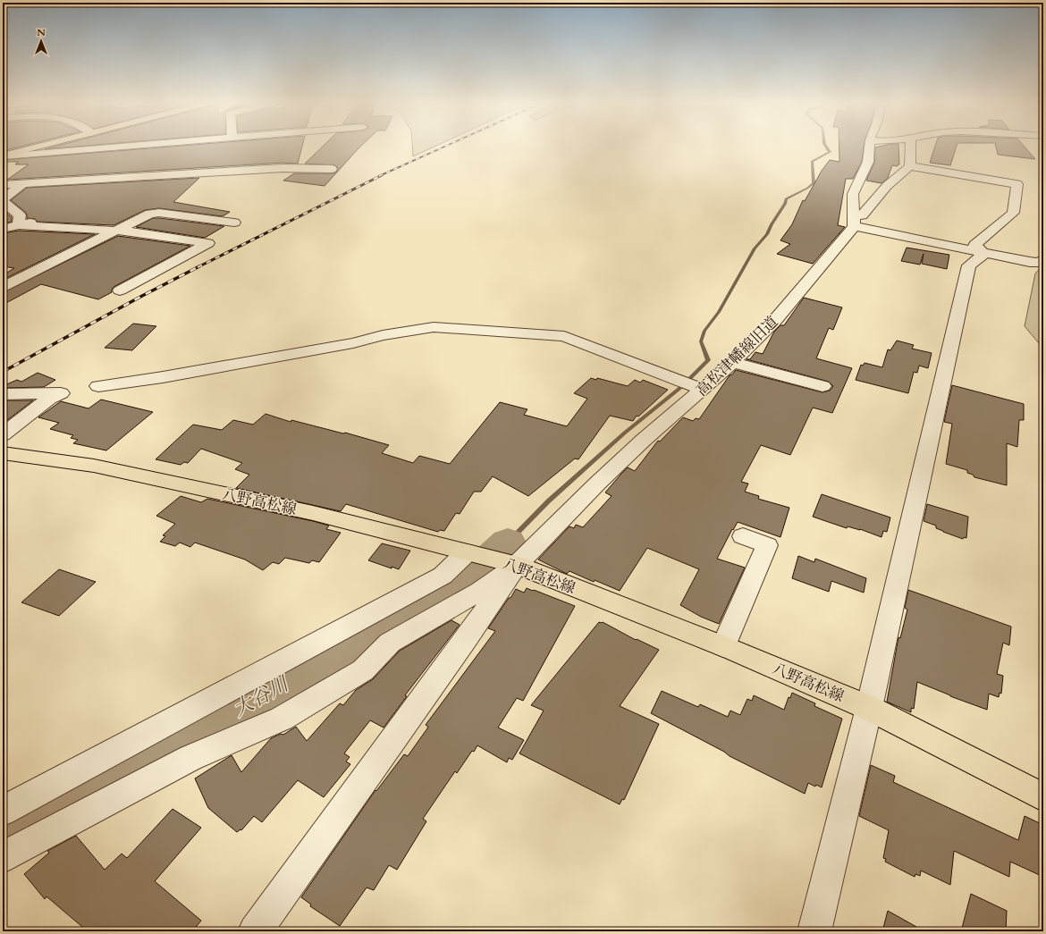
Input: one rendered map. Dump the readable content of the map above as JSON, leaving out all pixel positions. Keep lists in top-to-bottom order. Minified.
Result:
{"streets":{"main road":["八野高松線"],"street":["高松津幡線旧道"]},"crossings":[["高松津幡線旧道","八野高松線"]],"water":["大谷川"],"north":"top"}
